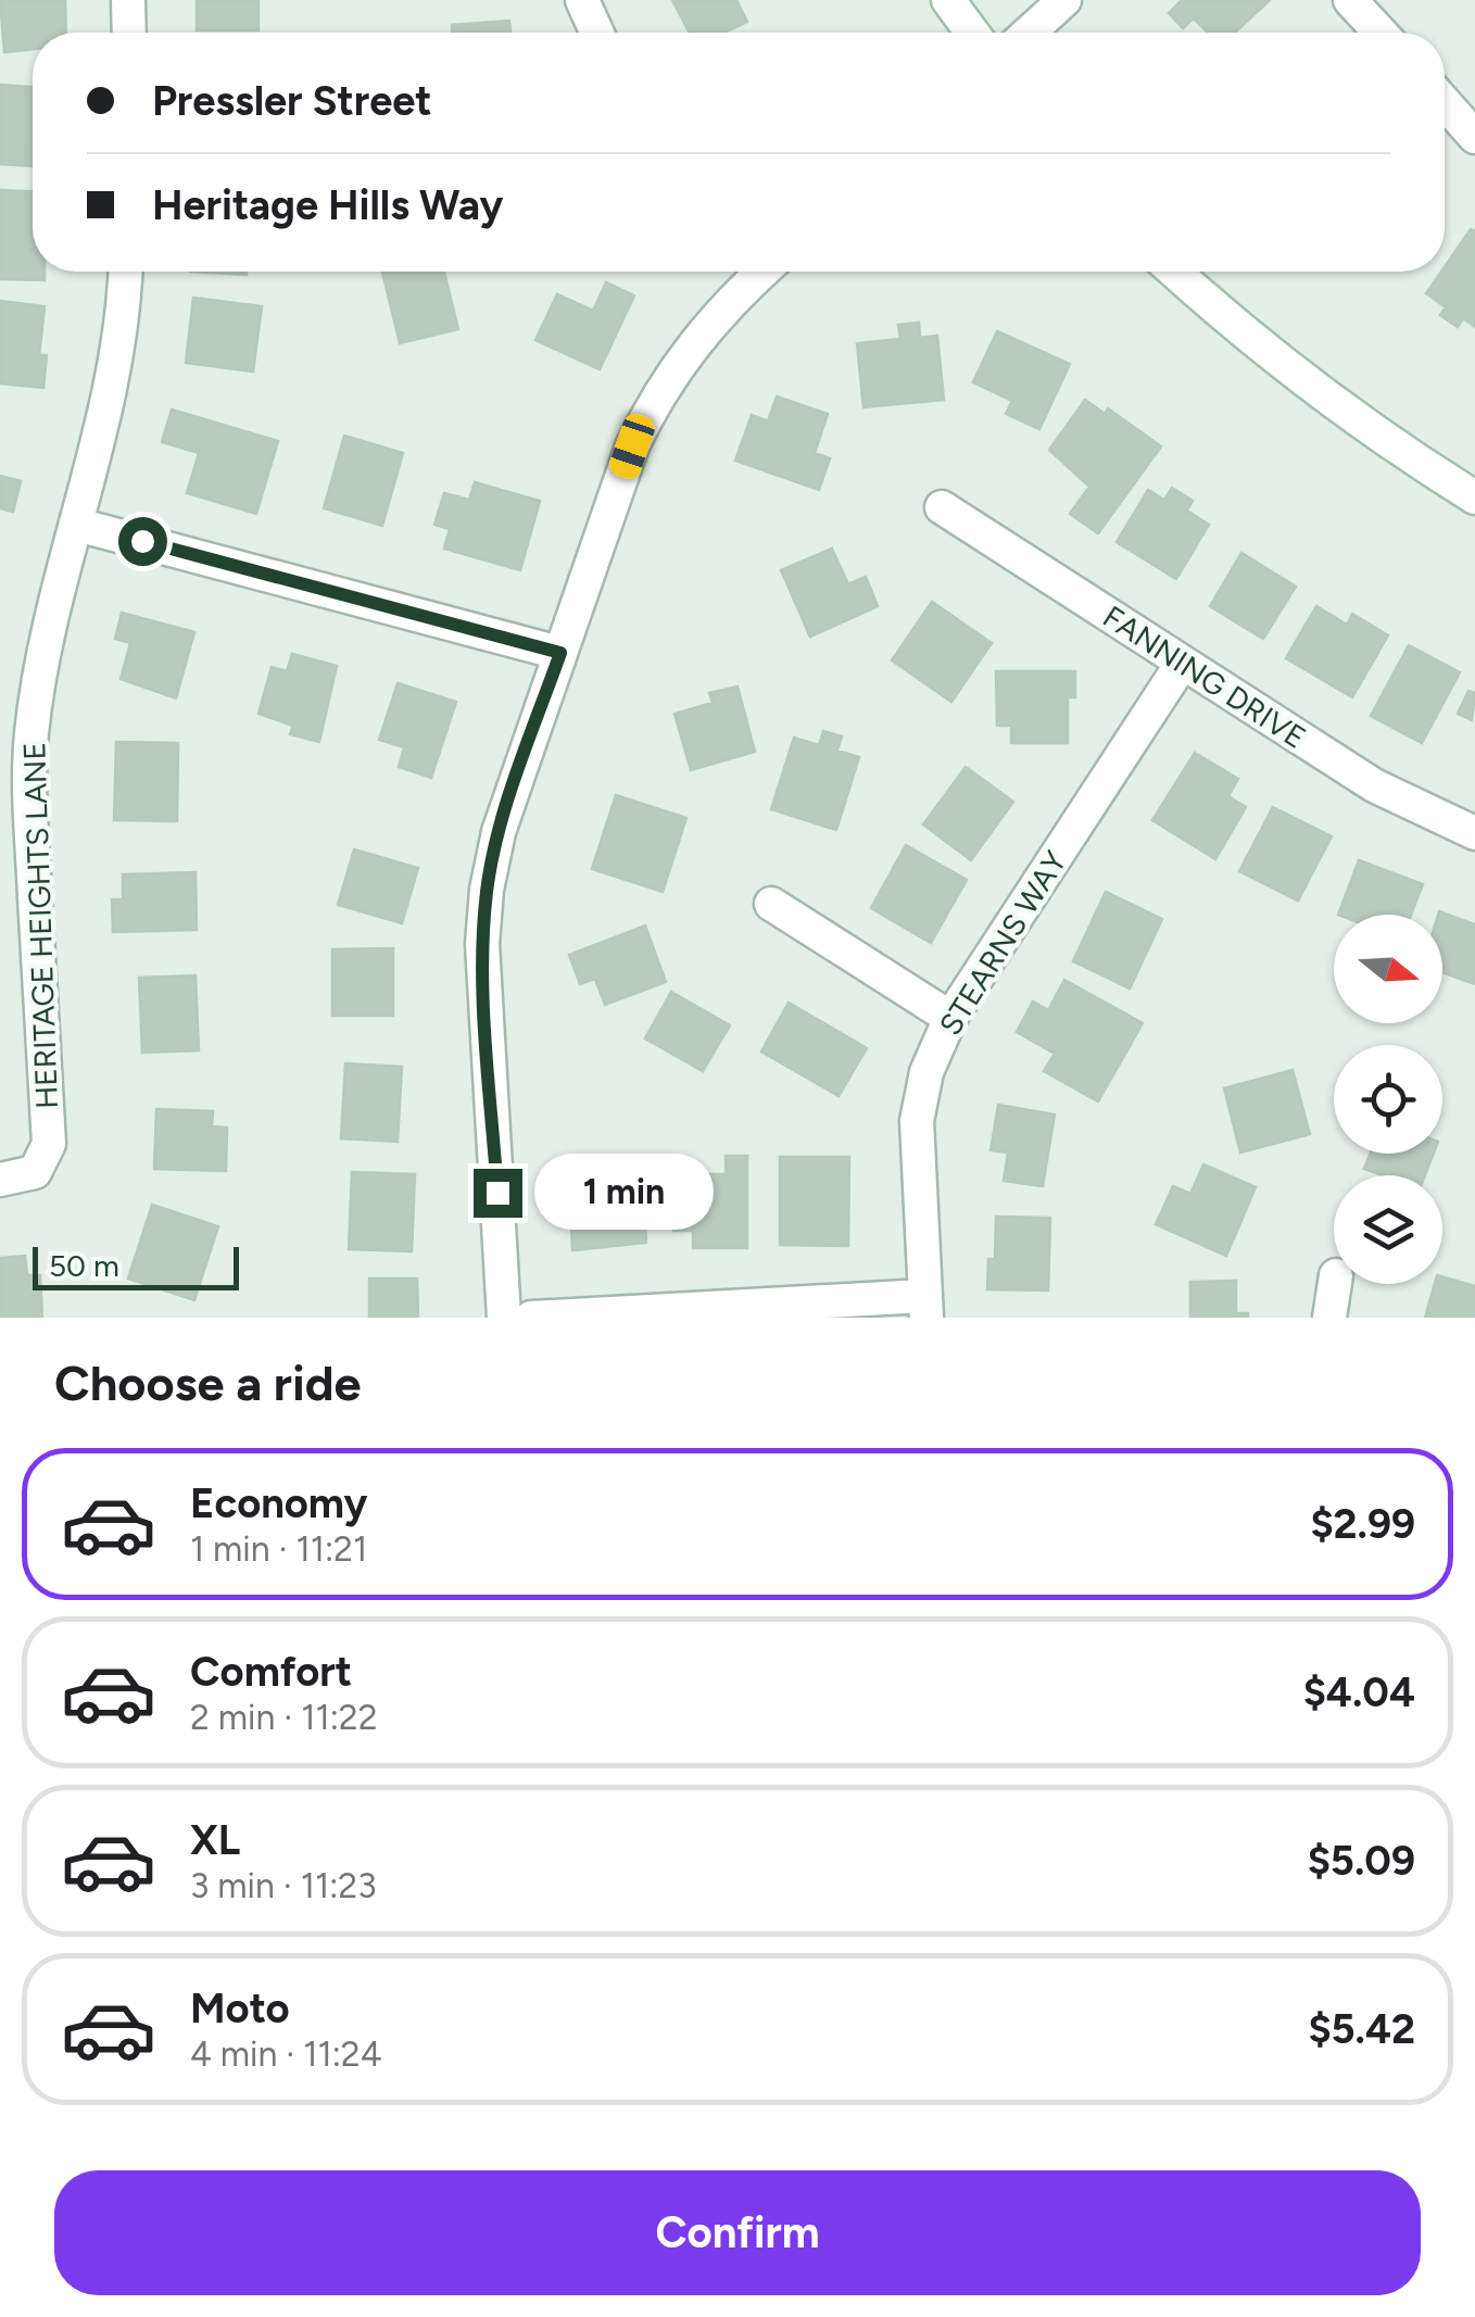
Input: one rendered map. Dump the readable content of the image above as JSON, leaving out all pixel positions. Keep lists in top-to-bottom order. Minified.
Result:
{"streets":{"street":["FANNING DRIVE","HERITAGE HEIGHTS LANE","STEARNS WAY"]},"crossings":[["FANNING DRIVE","STEARNS WAY"]],"scale_bar":"50 m","north":"right","page":{"banner":["Pressler Street","Heritage Hills Way"],"bubble":"1 min","scale":"50 m","heading":"Choose a ride","list":[{"name":"Economy","note":"1 min · 11:21","value":"$2.99"},{"name":"Comfort","note":"2 min · 11:22","value":"$4.04"},{"name":"XL","note":"3 min · 11:23","value":"$5.09"},{"name":"Moto","note":"4 min · 11:24","value":"$5.42"}],"buttons":"Confirm"}}
